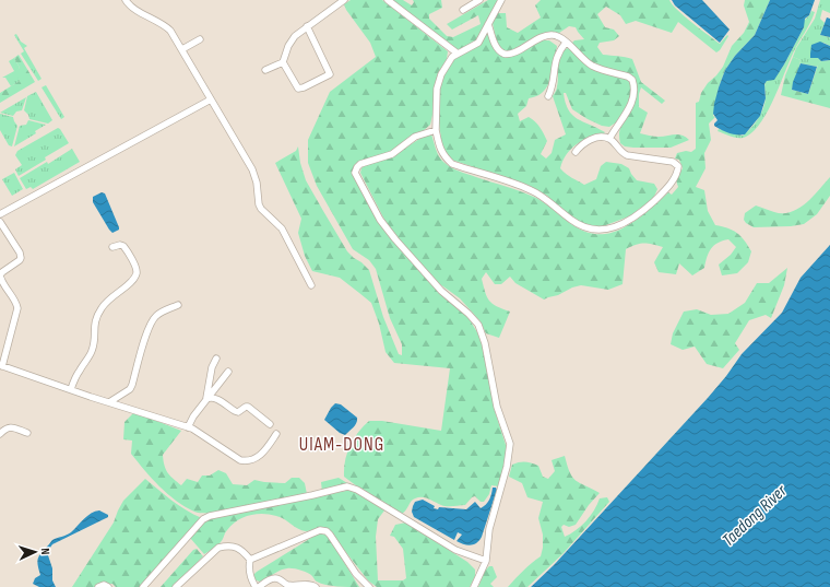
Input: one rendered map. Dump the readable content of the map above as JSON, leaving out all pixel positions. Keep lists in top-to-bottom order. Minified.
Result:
{"districts":["UIAM-DONG"],"water":["Taedong River"],"north":"right"}
